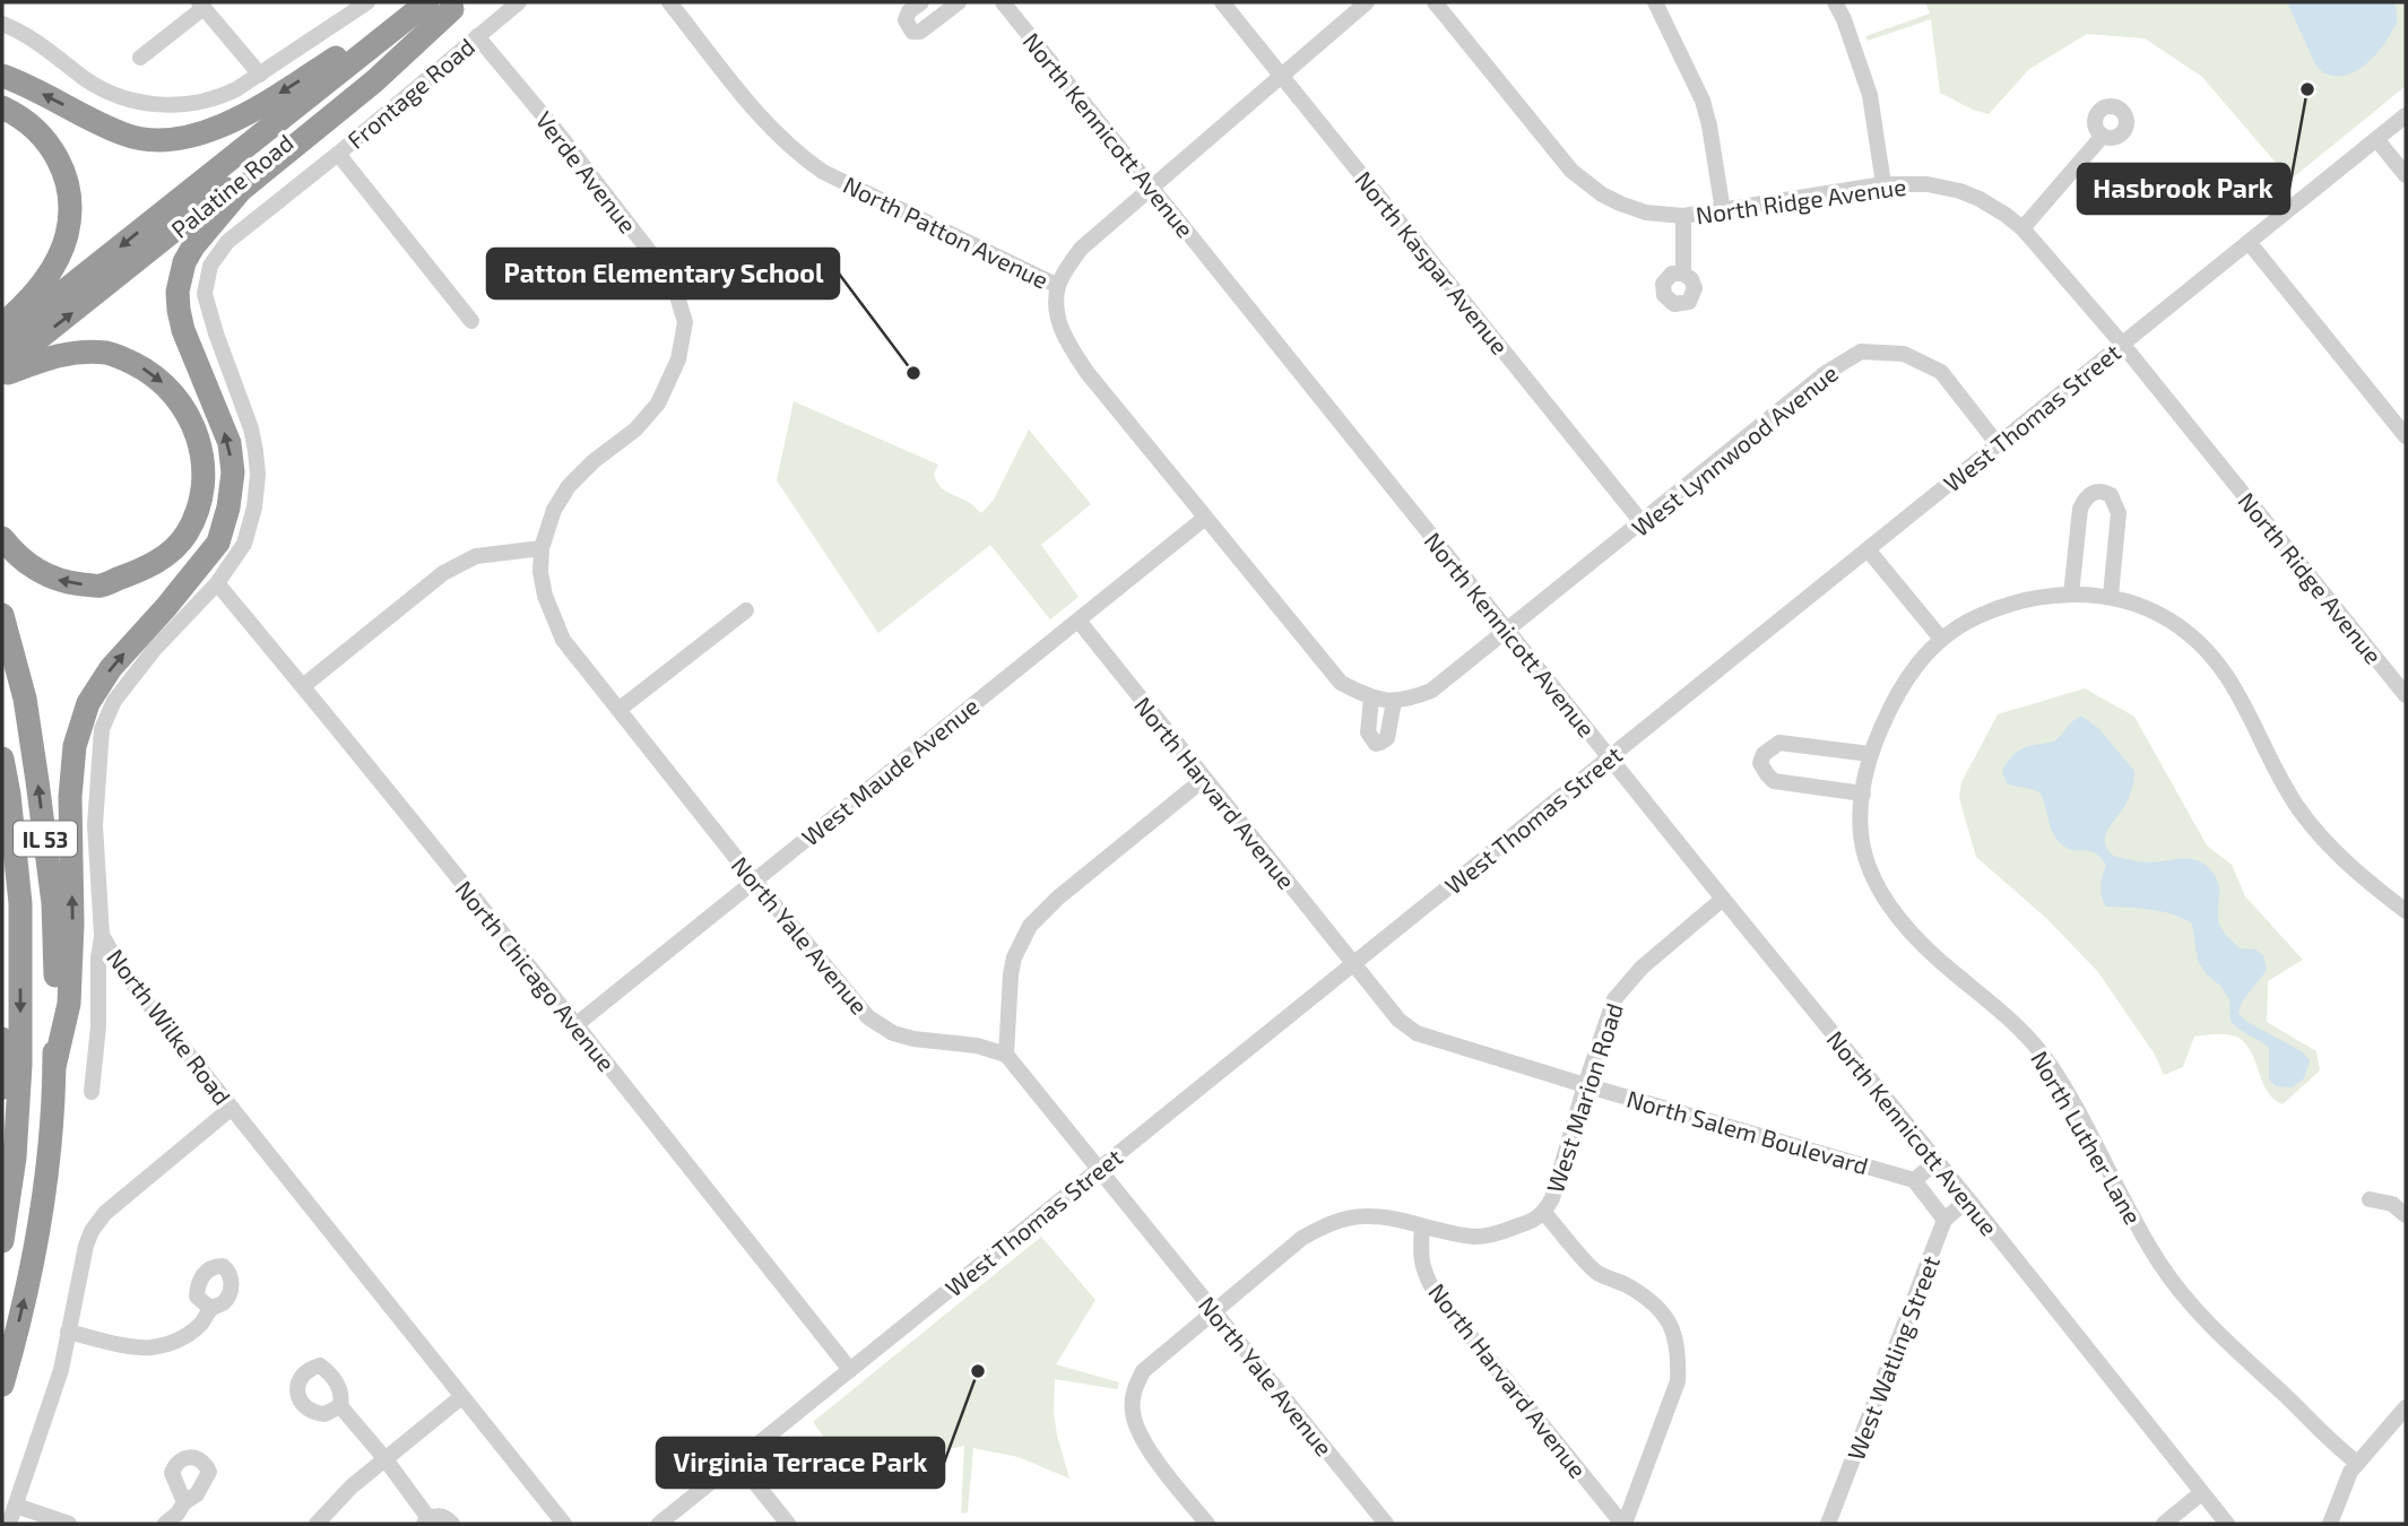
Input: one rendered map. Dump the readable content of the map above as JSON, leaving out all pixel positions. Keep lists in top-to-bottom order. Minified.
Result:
{"streets":{"highway":["Palatine Road","IL 53"],"street":["Frontage Road","North Kennicott Avenue","Verde Avenue","North Ridge Avenue","North Patton Avenue","North Kaspar Avenue","West Thomas Street","West Lynnwood Avenue","West Maude Avenue","North Harvard Avenue","North Yale Avenue","North Chicago Avenue","North Wilke Road","West Marion Road","North Salem Boulevard","North Luther Lane","West Watling Street"]},"crossings":[["Frontage Road","Verde Avenue"],["Frontage Road","North Wilke Road"],["North Kennicott Avenue","North Patton Avenue"],["North Kennicott Avenue","West Thomas Street"],["North Kennicott Avenue","West Lynnwood Avenue"],["North Kennicott Avenue","West Marion Road"],["North Kennicott Avenue","West Watling Street"],["Verde Avenue","North Yale Avenue"],["North Ridge Avenue","West Thomas Street"],["North Patton Avenue","West Lynnwood Avenue"],["North Patton Avenue","West Maude Avenue"],["North Kaspar Avenue","West Lynnwood Avenue"],["West Thomas Street","West Lynnwood Avenue"],["West Thomas Street","North Harvard Avenue"],["West Thomas Street","North Yale Avenue"],["West Thomas Street","North Chicago Avenue"],["West Thomas Street","North Salem Boulevard"],["West Maude Avenue","North Harvard Avenue"],["West Maude Avenue","North Yale Avenue"],["West Maude Avenue","North Chicago Avenue"],["North Harvard Avenue","West Marion Road"],["North Harvard Avenue","North Salem Boulevard"],["North Yale Avenue","West Marion Road"],["North Chicago Avenue","North Wilke Road"],["West Marion Road","North Salem Boulevard"]],"places":["Hasbrook Park","Patton Elementary School","Virginia Terrace Park"]}
